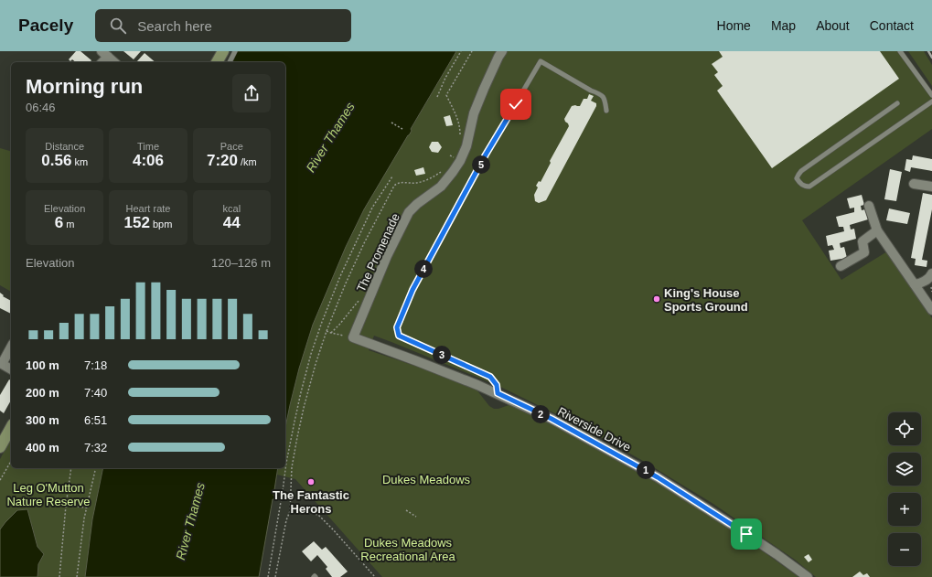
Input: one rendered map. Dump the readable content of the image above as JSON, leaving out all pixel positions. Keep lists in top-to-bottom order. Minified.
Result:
{"streets":{"street":["The Promenade","Riverside Drive"]},"crossings":[["The Promenade","Riverside Drive"]],"water":["River Thames"],"parks":["Dukes Meadows","Leg O'Mutton Nature Reserve","Dukes Meadows Recreational Area"],"places":["King's House Sports Ground","The Fantastic Herons"],"page":{"header":"Pacely","search":"Search here","nav":["Home","Map","About","Contact"],"heading":["Morning run","06:46"],"stats":[["Distance","0.56 km"],["Time","4:06"],["Pace","7:20 /km"],["Elevation","6 m"],["Heart rate","152 bpm"],["kcal","44"]],"pins":["5","4","3","2","1"],"chart":["Elevation","120–126 m"],"list":[{"name":"100 m","note":"7:18"},{"name":"200 m","note":"7:40"},{"name":"300 m","note":"6:51"},{"name":"400 m","note":"7:32"}],"map_buttons":["+","−"]}}
